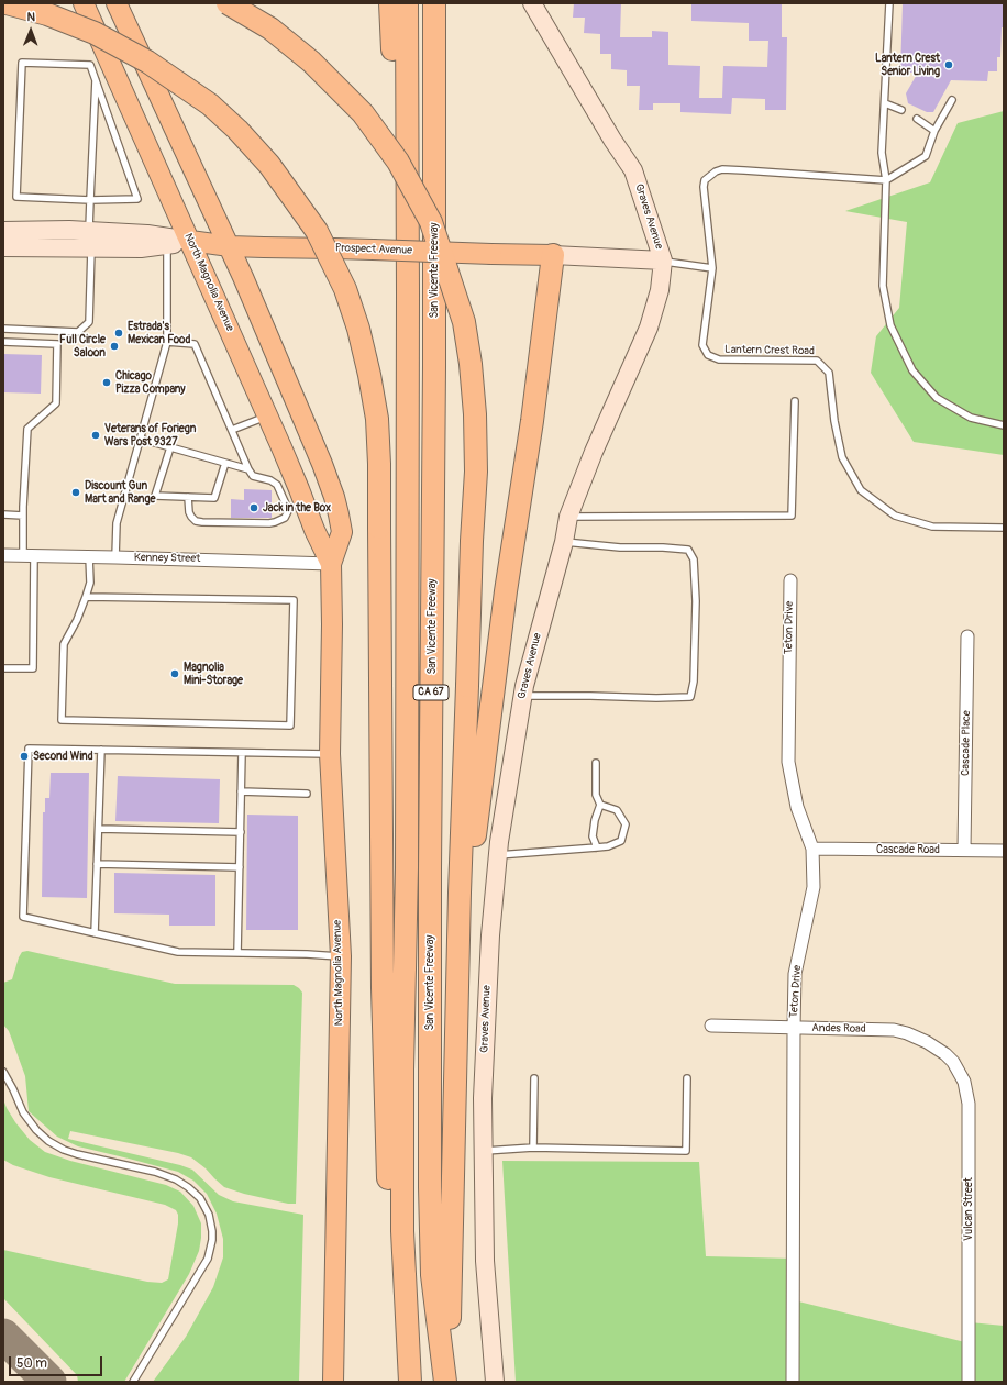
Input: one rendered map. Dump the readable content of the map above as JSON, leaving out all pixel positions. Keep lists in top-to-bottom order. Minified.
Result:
{"streets":{"highway":["San Vicente Freeway","CA 67"],"main road":["Graves Avenue","Prospect Avenue","North Magnolia Avenue"],"street":["Kenney Street","Teton Drive","Cascade Place","Cascade Road","Andes Road","Vulcan Street"],"lane":["Lantern Crest Road"]},"crossings":[["Graves Avenue","Prospect Avenue"],["Prospect Avenue","North Magnolia Avenue"],["North Magnolia Avenue","Kenney Street"],["Teton Drive","Cascade Road"],["Teton Drive","Andes Road"],["Cascade Place","Cascade Road"],["Andes Road","Vulcan Street"]],"places":["Lantern Crest Senior Living","Estrada's Mexican Food","Full Circle Saloon","Chicago Pizza Company","Veterans of Foriegn Wars Post 9327","Discount Gun Mart and Range","Jack in the Box","Magnolia Mini-Storage","Second Wind"],"scale_bar":"50 m","north":"top"}
